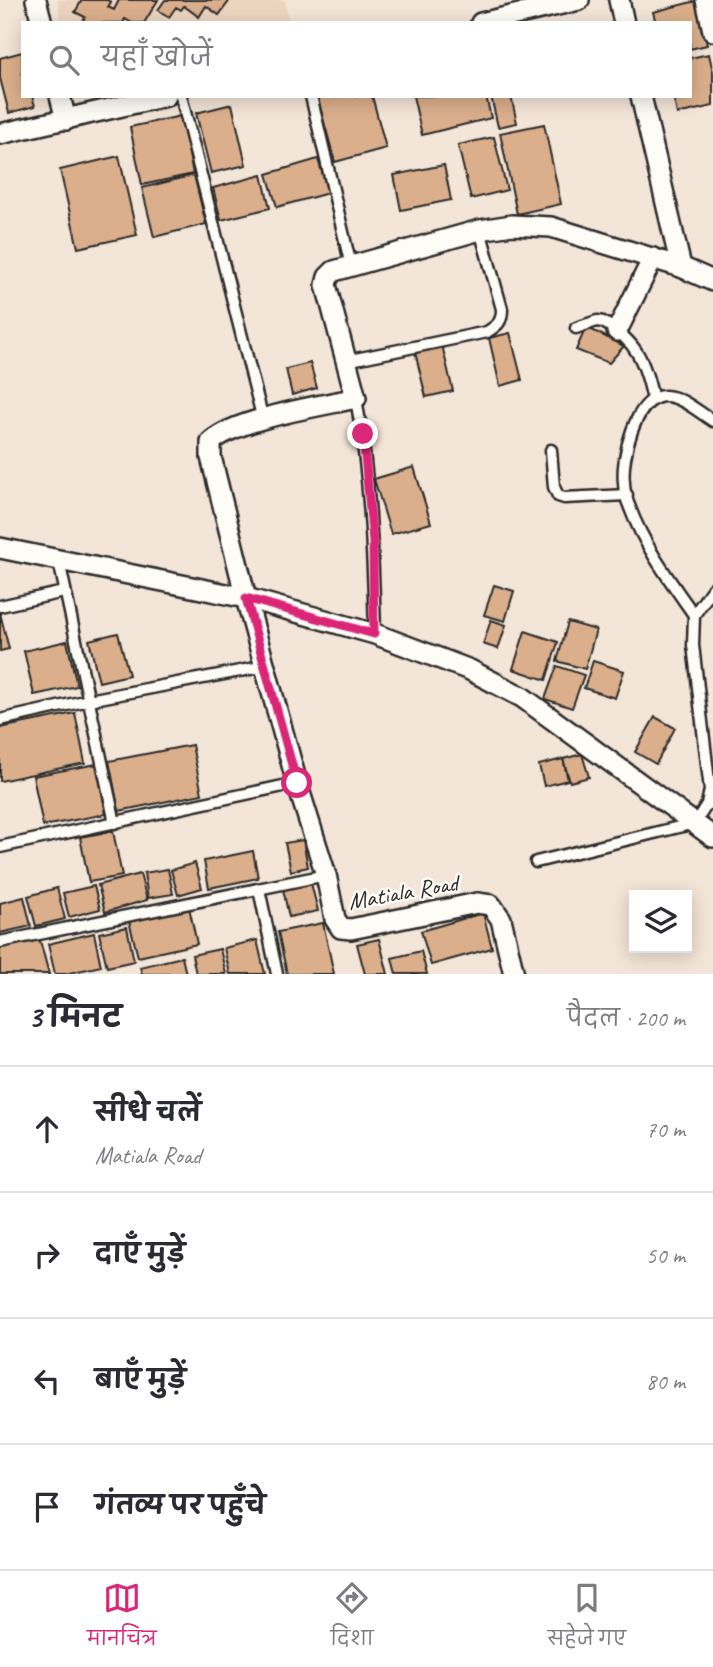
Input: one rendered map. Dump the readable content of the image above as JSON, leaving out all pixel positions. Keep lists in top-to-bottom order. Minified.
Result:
{"streets":{"street":["Matiala Road"]},"page":{"search":"यहाँ खोजें","heading":["3 मिनट","पैदल · 200 m"],"list":[["सीधे चलें","Matiala Road","70 m"],["दाएँ मुड़ें","50 m"],["बाएँ मुड़ें","80 m"],"गंतव्य पर पहुँचे"],"nav":["मानचित्र","दिशा","सहेजे गए"]}}
